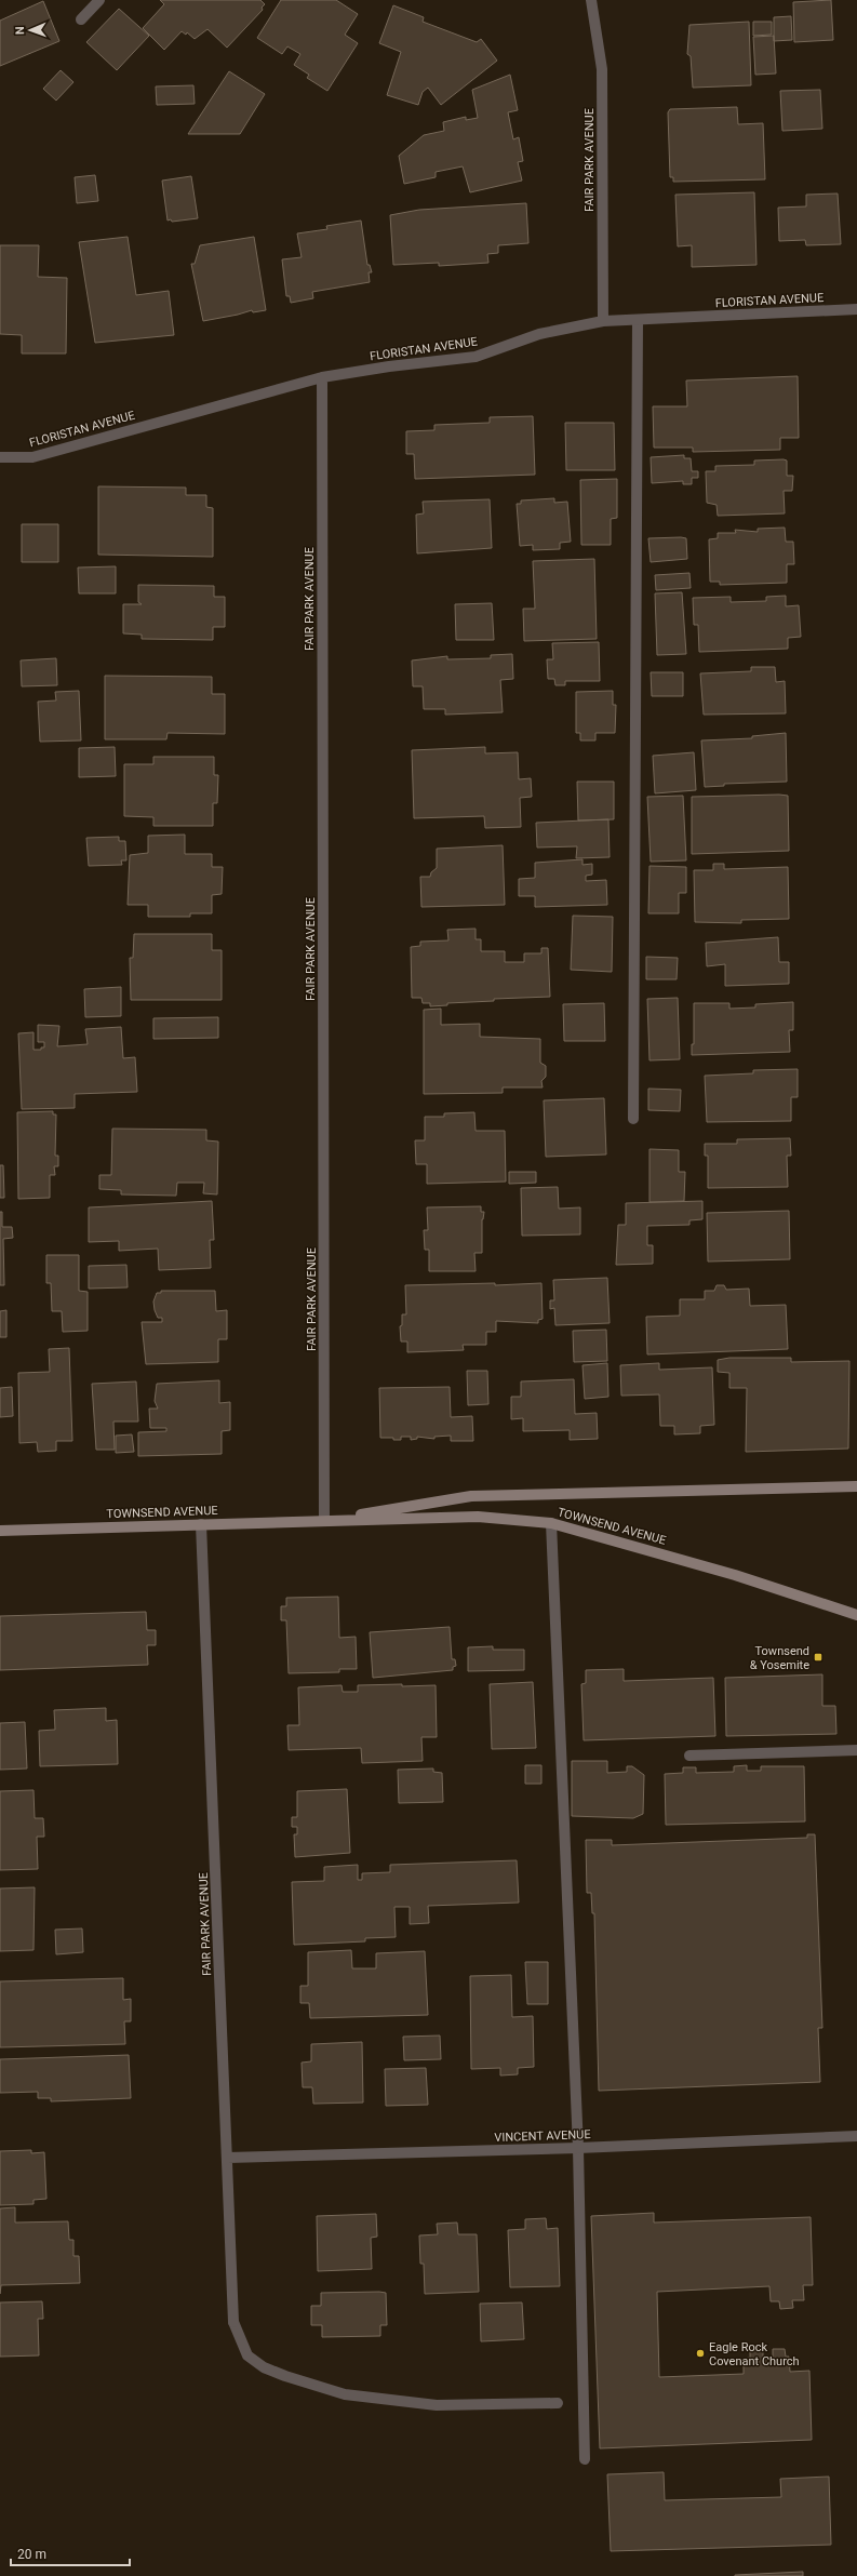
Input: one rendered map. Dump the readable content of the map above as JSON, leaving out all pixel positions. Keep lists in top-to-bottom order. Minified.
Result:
{"streets":{"street":["FAIR PARK AVENUE","FLORISTAN AVENUE","TOWNSEND AVENUE","VINCENT AVENUE"]},"crossings":[["FAIR PARK AVENUE","FLORISTAN AVENUE"],["FAIR PARK AVENUE","TOWNSEND AVENUE"],["FAIR PARK AVENUE","VINCENT AVENUE"]],"places":{"transit":["Townsend & Yosemite"],"other":["Eagle Rock Covenant Church"]},"scale_bar":"20 m","north":"left"}
